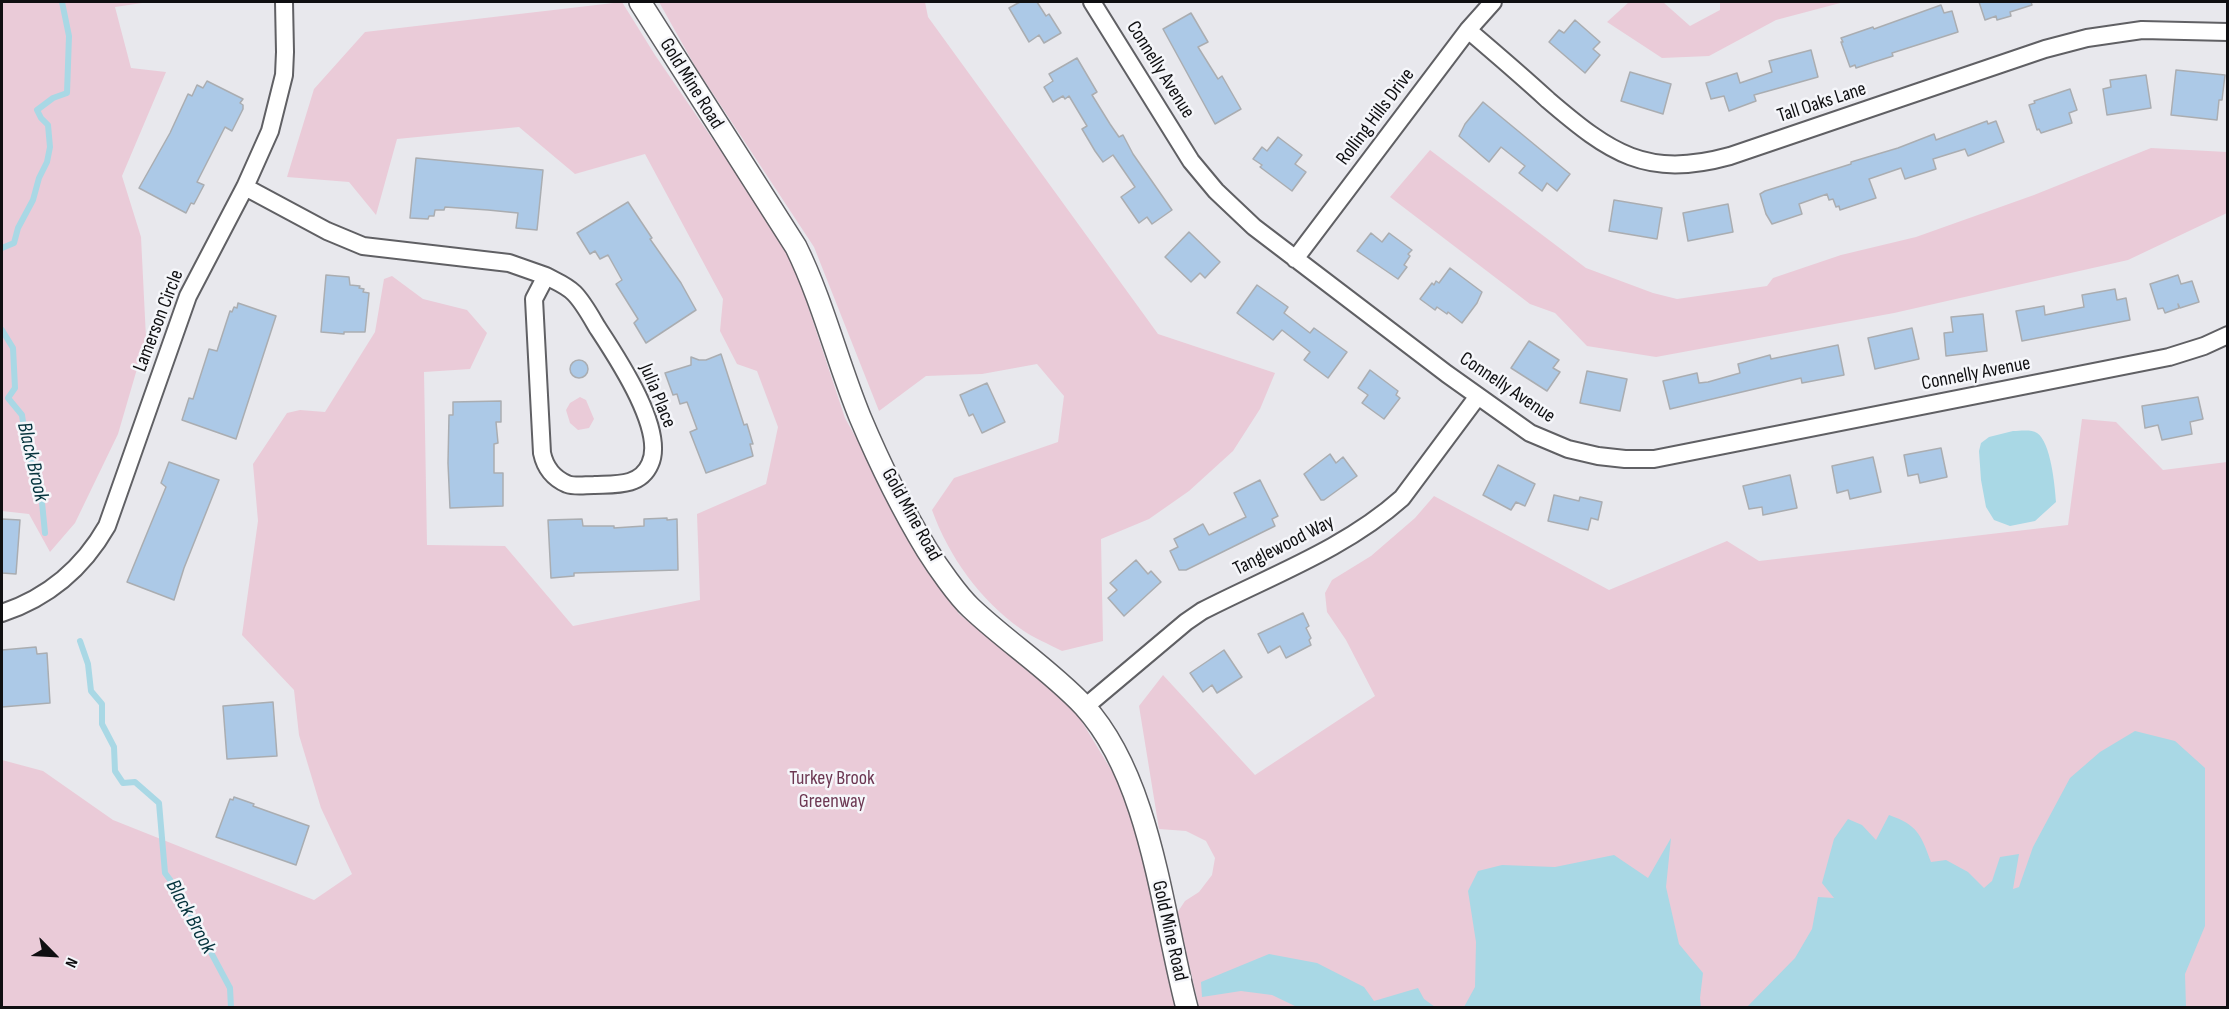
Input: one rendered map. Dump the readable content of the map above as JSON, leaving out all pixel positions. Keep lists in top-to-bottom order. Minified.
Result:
{"streets":{"street":["Connelly Avenue","Gold Mine Road","Tall Oaks Lane","Rolling Hills Drive","Lamerson Circle","Julia Place","Tanglewood Way"]},"crossings":[["Connelly Avenue","Rolling Hills Drive"],["Connelly Avenue","Tanglewood Way"],["Gold Mine Road","Tanglewood Way"],["Tall Oaks Lane","Rolling Hills Drive"],["Lamerson Circle","Julia Place"]],"water":["Black Brook"],"parks":["Turkey Brook Greenway"],"north":"bottom right"}
